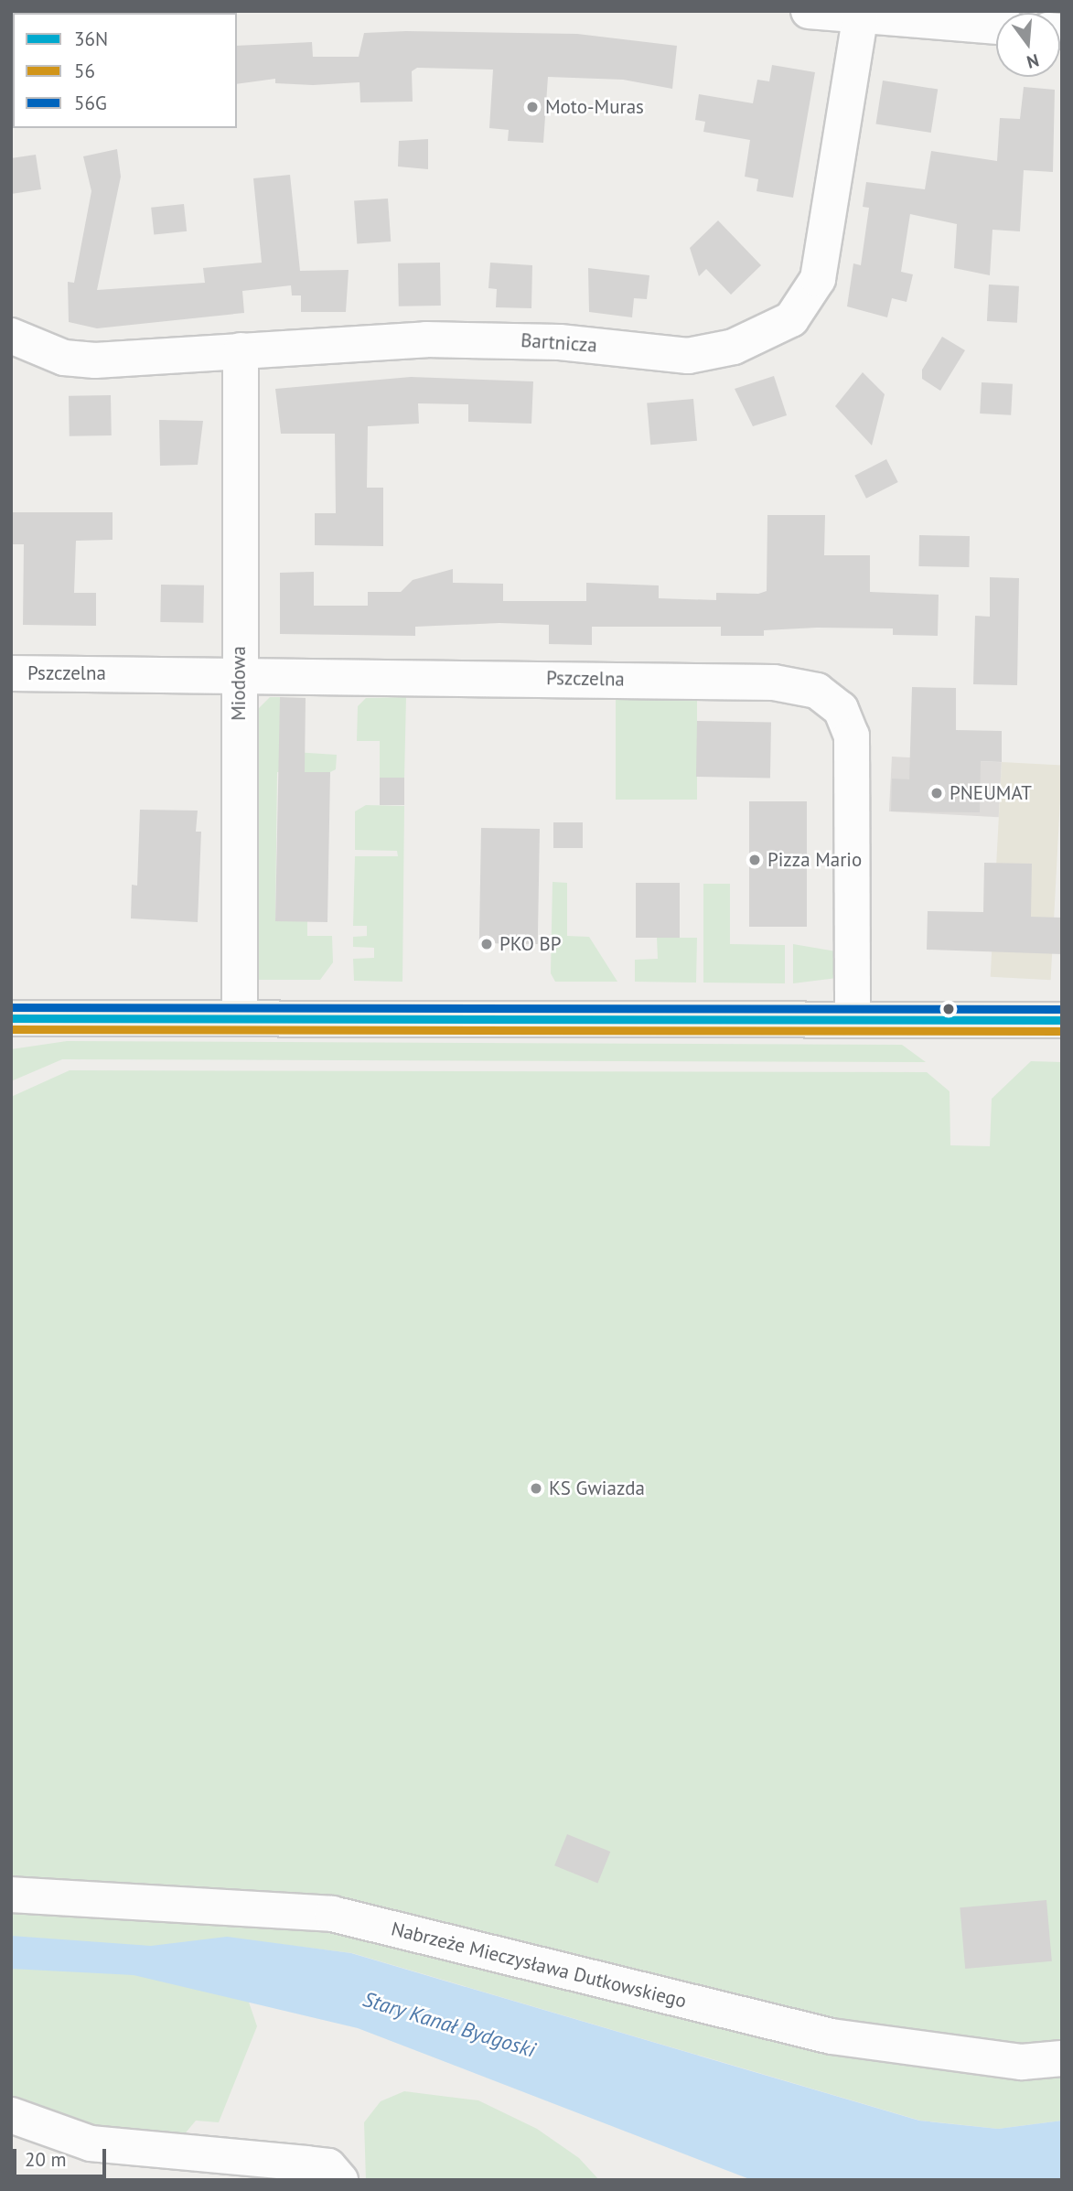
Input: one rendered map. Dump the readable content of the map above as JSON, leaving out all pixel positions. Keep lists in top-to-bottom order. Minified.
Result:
{"streets":{"street":["Bartnicza","Pszczelna","Miodowa","Nabrzeże Mieczysława Dutkowskiego"]},"crossings":[["Bartnicza","Miodowa"],["Pszczelna","Miodowa"]],"water":["Stary Kanał Bydgoski"],"places":["Moto-Muras","PNEUMAT","Pizza Mario","PKO BP","KS Gwiazda"],"lines":["transit line 56G","transit line 36N","transit line 56"],"legend":["36N","56","56G"],"scale_bar":"20 m","north":"bottom"}
